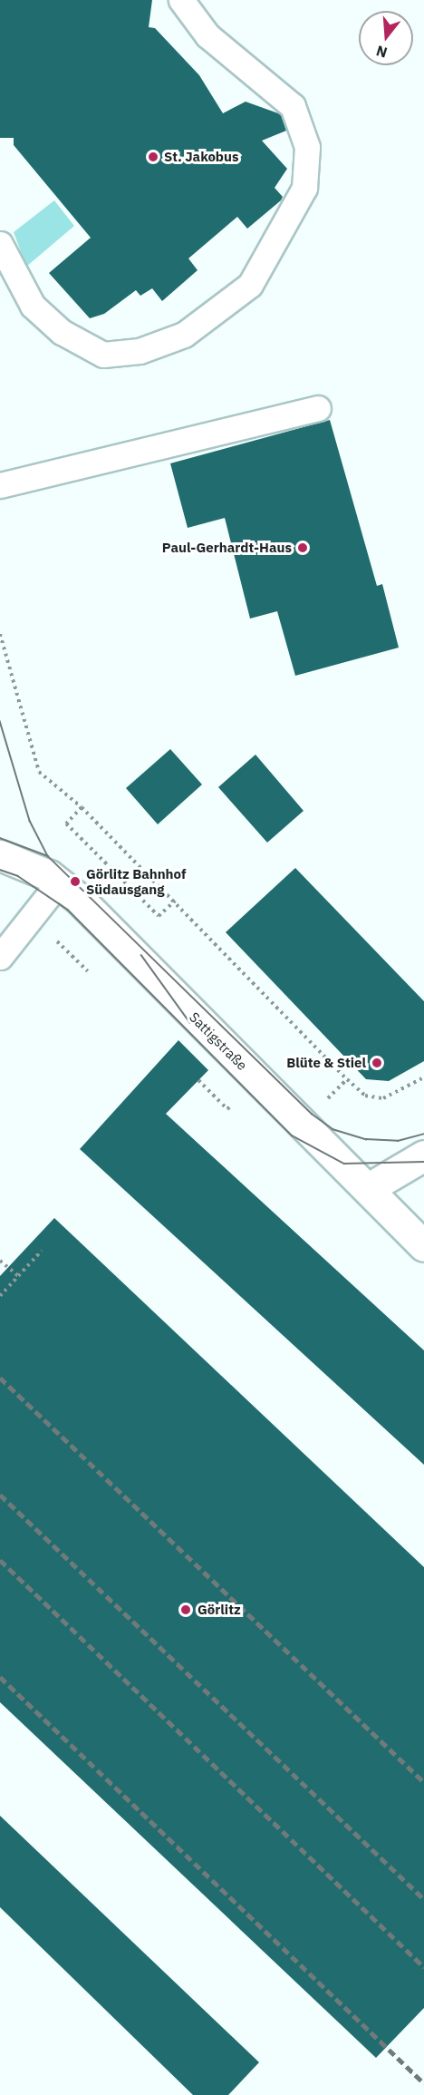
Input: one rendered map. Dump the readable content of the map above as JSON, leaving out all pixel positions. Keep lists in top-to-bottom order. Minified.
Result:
{"streets":{"street":["Sattigstraße"]},"places":["St. Jakobus","Paul-Gerhardt-Haus","Görlitz Bahnhof Südausgang","Blüte & Stiel","Görlitz"],"north":"bottom"}
